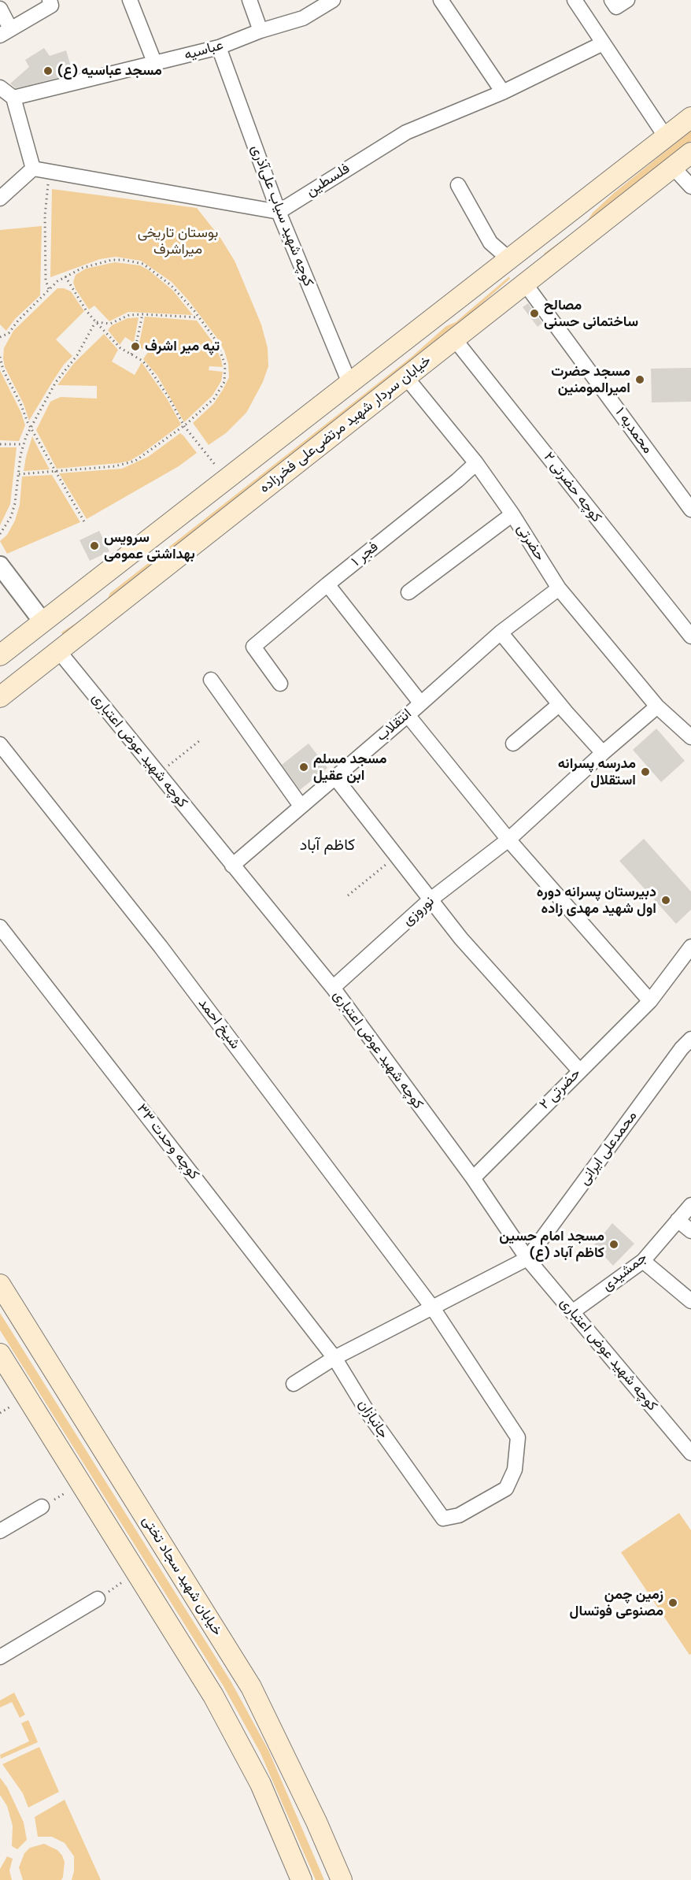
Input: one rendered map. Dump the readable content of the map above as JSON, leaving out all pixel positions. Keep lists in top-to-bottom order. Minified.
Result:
{"streets":{"main road":["خیابان سردار شهید مرتضی‌علی فخرزاده","خیابان شهید سجاد تختی"],"street":["عباسیه","فلسطین","کوچه شهید سیاب علی‌آذری","محمدیه ۱","کوچه حضرتی ۲","حضرتی","فجر ۱","انتقلاب","کوچه شهید عوض اعتباری","نوروزی","شیخ احمد","حضرتی ۲","کوچه وحدت ۳۳","محمدعلی ایرانی","جمشیدی","جانبازان"]},"crossings":[["عباسیه","کوچه شهید سیاب علی‌آذری"],["فلسطین","کوچه شهید سیاب علی‌آذری"],["خیابان سردار شهید مرتضی‌علی فخرزاده","محمدیه ۱"],["خیابان سردار شهید مرتضی‌علی فخرزاده","کوچه حضرتی ۲"],["خیابان سردار شهید مرتضی‌علی فخرزاده","حضرتی"],["خیابان سردار شهید مرتضی‌علی فخرزاده","کوچه شهید عوض اعتباری"],["حضرتی","فجر ۱"],["حضرتی","انتقلاب"],["حضرتی","نوروزی"],["انتقلاب","کوچه شهید عوض اعتباری"],["کوچه شهید عوض اعتباری","نوروزی"],["کوچه شهید عوض اعتباری","حضرتی ۲"],["کوچه شهید عوض اعتباری","محمدعلی ایرانی"],["کوچه شهید عوض اعتباری","جمشیدی"],["شیخ احمد","جانبازان"],["کوچه وحدت ۳۳","جانبازان"]],"districts":["کاظم آباد"],"parks":["بوستان تاریخی میراشرف"],"places":["مسجد عباسیه (ع)","مصالح ساختمانی حسنی","تپه میر اشرف","مسجد حضرت امیرالمومنین","سرویس بهداشتی عمومی","مسجد مسلم ابن عقیل","مدرسه پسرانه استقلال","دبیرستان پسرانه دوره اول شهید مهدی زاده","مسجد امام حسین (ع) کاظم آباد","زمین چمن مصنوعی فوتسال"]}
